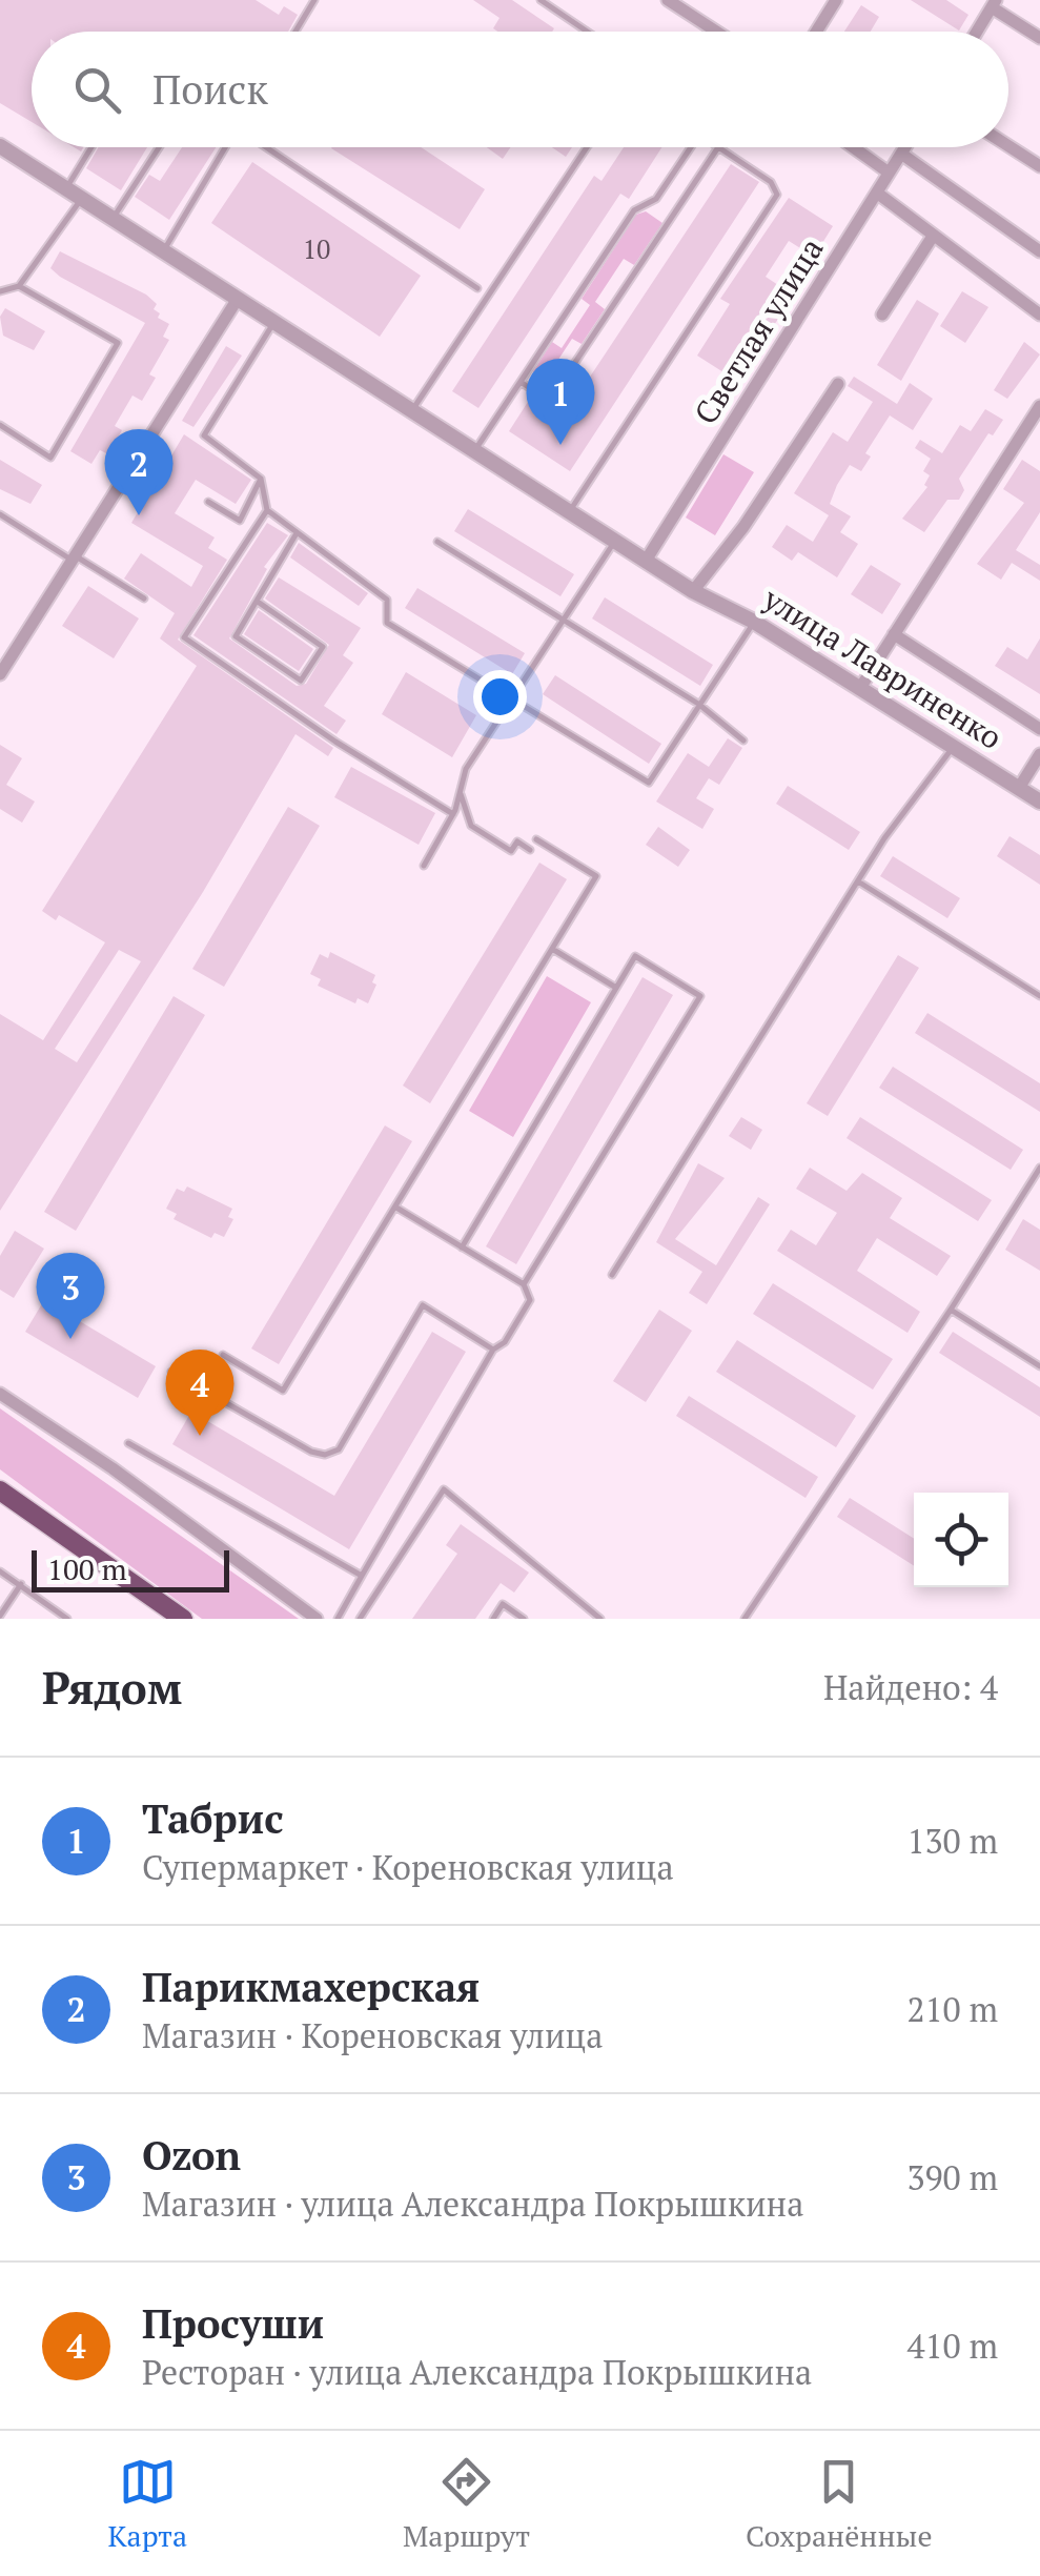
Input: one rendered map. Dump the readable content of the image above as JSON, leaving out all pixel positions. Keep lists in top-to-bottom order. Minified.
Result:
{"streets":{"street":["Светлая улица","улица Лавриненко"]},"crossings":[["Светлая улица","улица Лавриненко"]],"house_numbers":["10"],"scale_bar":"100 m","page":{"search":"Поиск","pins":["1","2","3","4"],"scale":"100 m","heading":["Рядом","Найдено: 4"],"list":[{"mark":"1","name":"Табрис","note":"Супермаркет · Кореновская улица","value":"130 m"},{"mark":"2","name":"Парикмахерская","note":"Магазин · Кореновская улица","value":"210 m"},{"mark":"3","name":"Ozon","note":"Магазин · улица Александра Покрышкина","value":"390 m"},{"mark":"4","name":"Просуши","note":"Ресторан · улица Александра Покрышкина","value":"410 m"}],"nav":["Карта","Маршрут","Сохранённые"]}}
